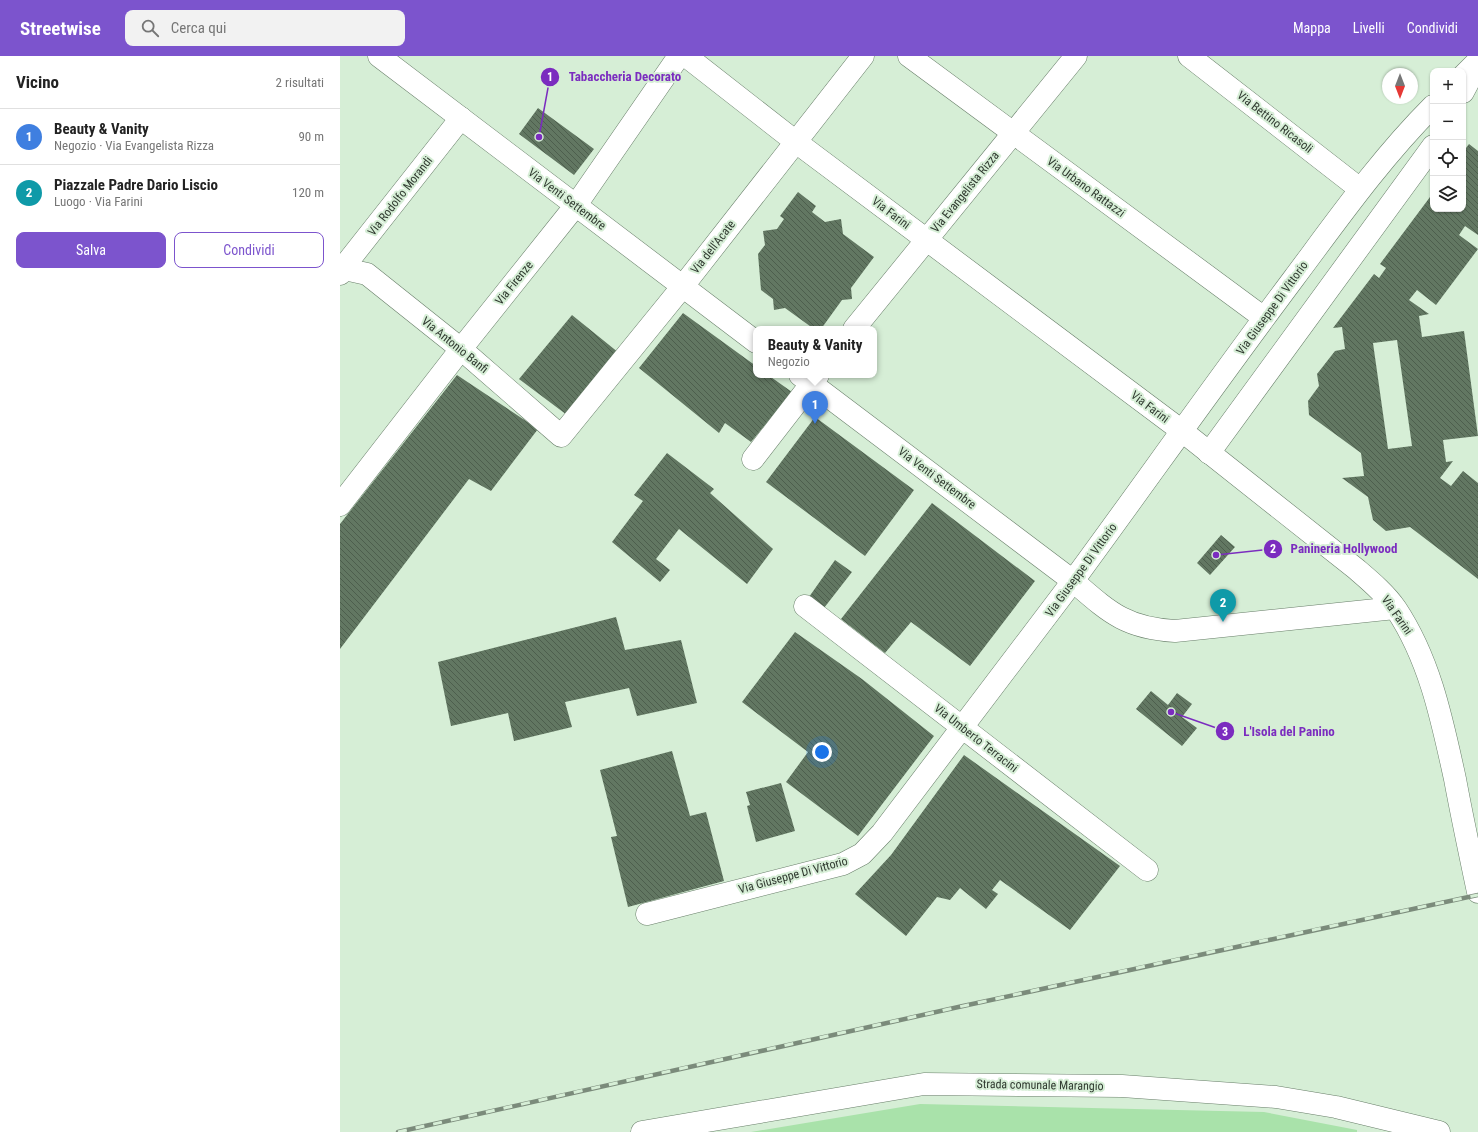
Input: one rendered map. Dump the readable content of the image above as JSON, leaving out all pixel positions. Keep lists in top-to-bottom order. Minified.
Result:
{"streets":{"street":["Via Bettino Ricasoli","Via Urbano Rattazzi","Via Evangelista Rizza","Via Rodolfo Morandi","Via Venti Settembre","Via Farini","Via dell'Acate","Via Firenze","Via Giuseppe Di Vittorio","Via Antonio Banfi","Via Umberto Terracini","Strada comunale Marangio"]},"crossings":[["Via Bettino Ricasoli","Via Giuseppe Di Vittorio"],["Via Urbano Rattazzi","Via Evangelista Rizza"],["Via Urbano Rattazzi","Via Giuseppe Di Vittorio"],["Via Evangelista Rizza","Via Farini"],["Via Rodolfo Morandi","Via Venti Settembre"],["Via Rodolfo Morandi","Via Antonio Banfi"],["Via Venti Settembre","Via Farini"],["Via Venti Settembre","Via dell'Acate"],["Via Venti Settembre","Via Firenze"],["Via Venti Settembre","Via Giuseppe Di Vittorio"],["Via Farini","Via dell'Acate"],["Via Farini","Via Giuseppe Di Vittorio"],["Via dell'Acate","Via Antonio Banfi"],["Via Firenze","Via Antonio Banfi"],["Via Giuseppe Di Vittorio","Via Umberto Terracini"]],"places":["Tabaccheria Decorato","Panineria Hollywood","L'Isola del Panino"],"north":"bottom","page":{"header":"Streetwise","search":"Cerca qui","nav":["Mappa","Livelli","Condividi"],"heading":["Vicino","2 risultati"],"map_buttons":["+","−"],"list":[{"mark":"1","name":"Beauty & Vanity","note":"Negozio · Via Evangelista Rizza","value":"90 m"},{"mark":"2","name":"Piazzale Padre Dario Liscio","note":"Luogo · Via Farini","value":"120 m"}],"buttons":["Salva","Condividi"],"popup":["Beauty & Vanity","Negozio"],"pins":["1","2"]}}
